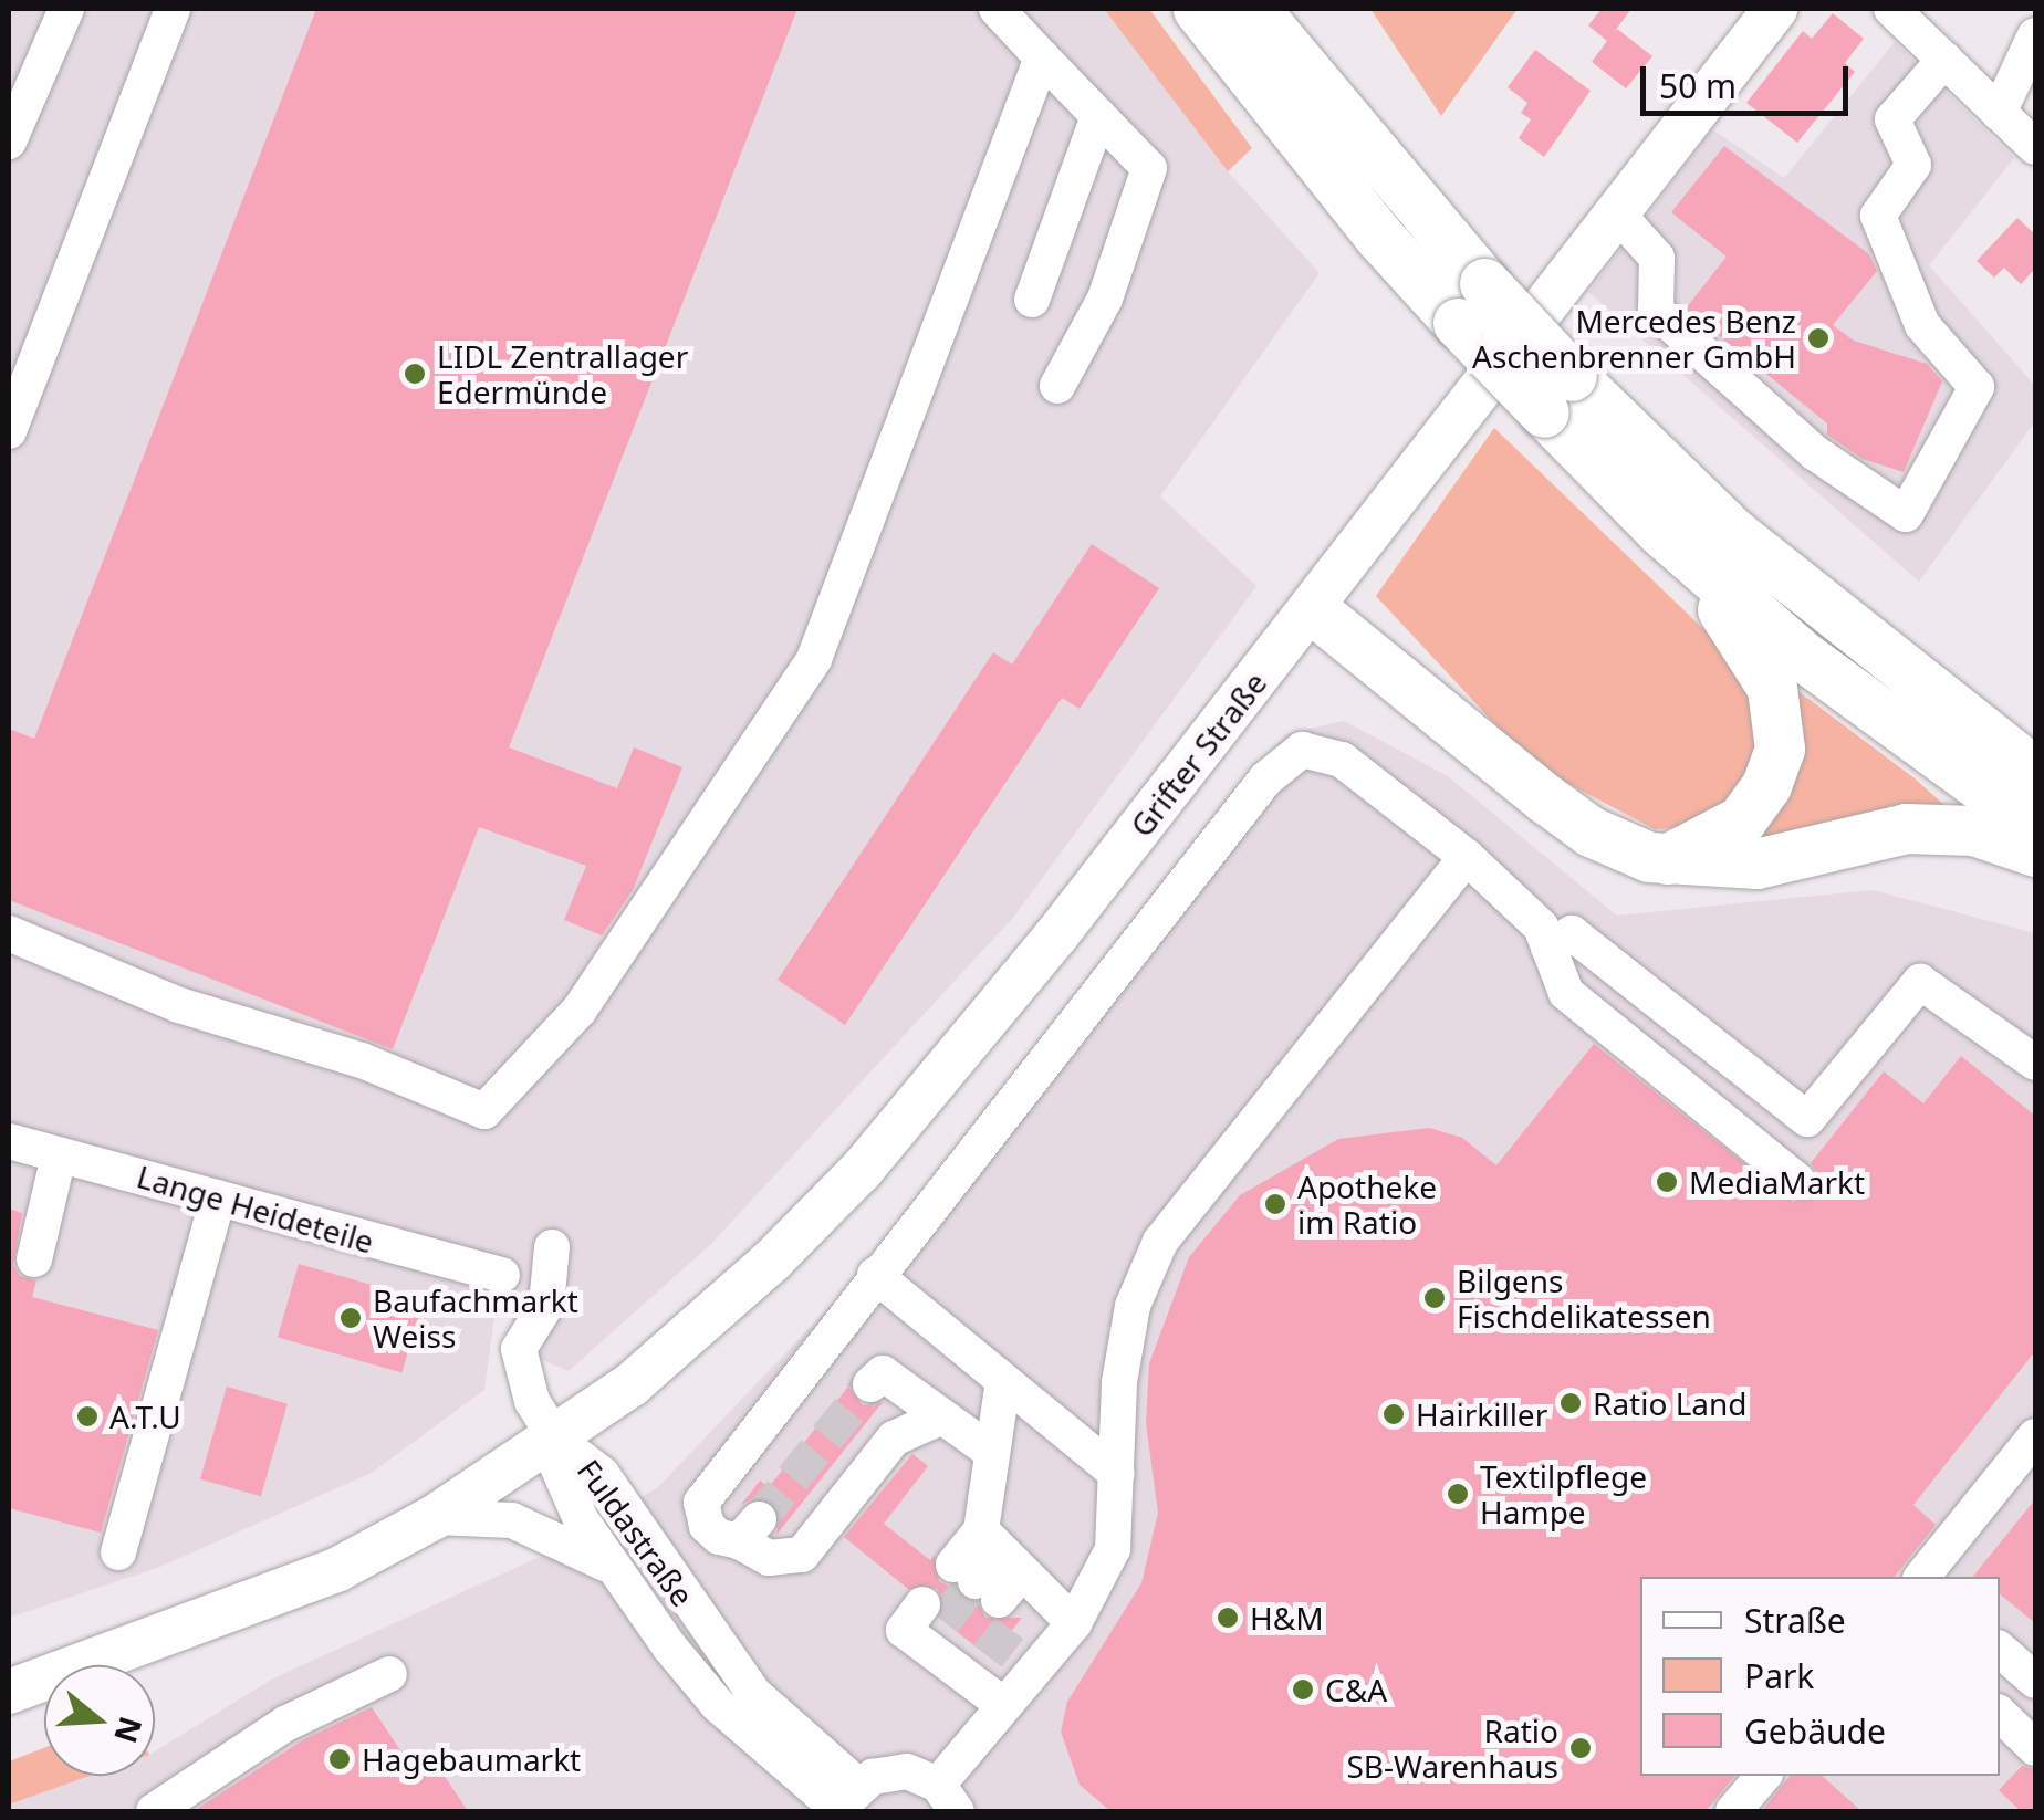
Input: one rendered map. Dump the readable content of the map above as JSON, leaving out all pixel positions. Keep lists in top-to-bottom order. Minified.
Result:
{"streets":{"main road":["Grifter Straße"],"street":["Lange Heideteile","Fuldastraße"]},"crossings":[["Grifter Straße","Fuldastraße"]],"places":["Mercedes Benz Aschenbrenner GmbH","LIDL Zentrallager Edermünde","MediaMarkt","Apotheke im Ratio","Bilgens Fischdelikatessen","Baufachmarkt Weiss","Ratio Land","Hairkiller","A.T.U","Textilpflege Hampe","H&M","C&A","Ratio SB-Warenhaus","Hagebaumarkt"],"legend":["Straße","Park","Gebäude"],"scale_bar":"50 m","north":"right"}
